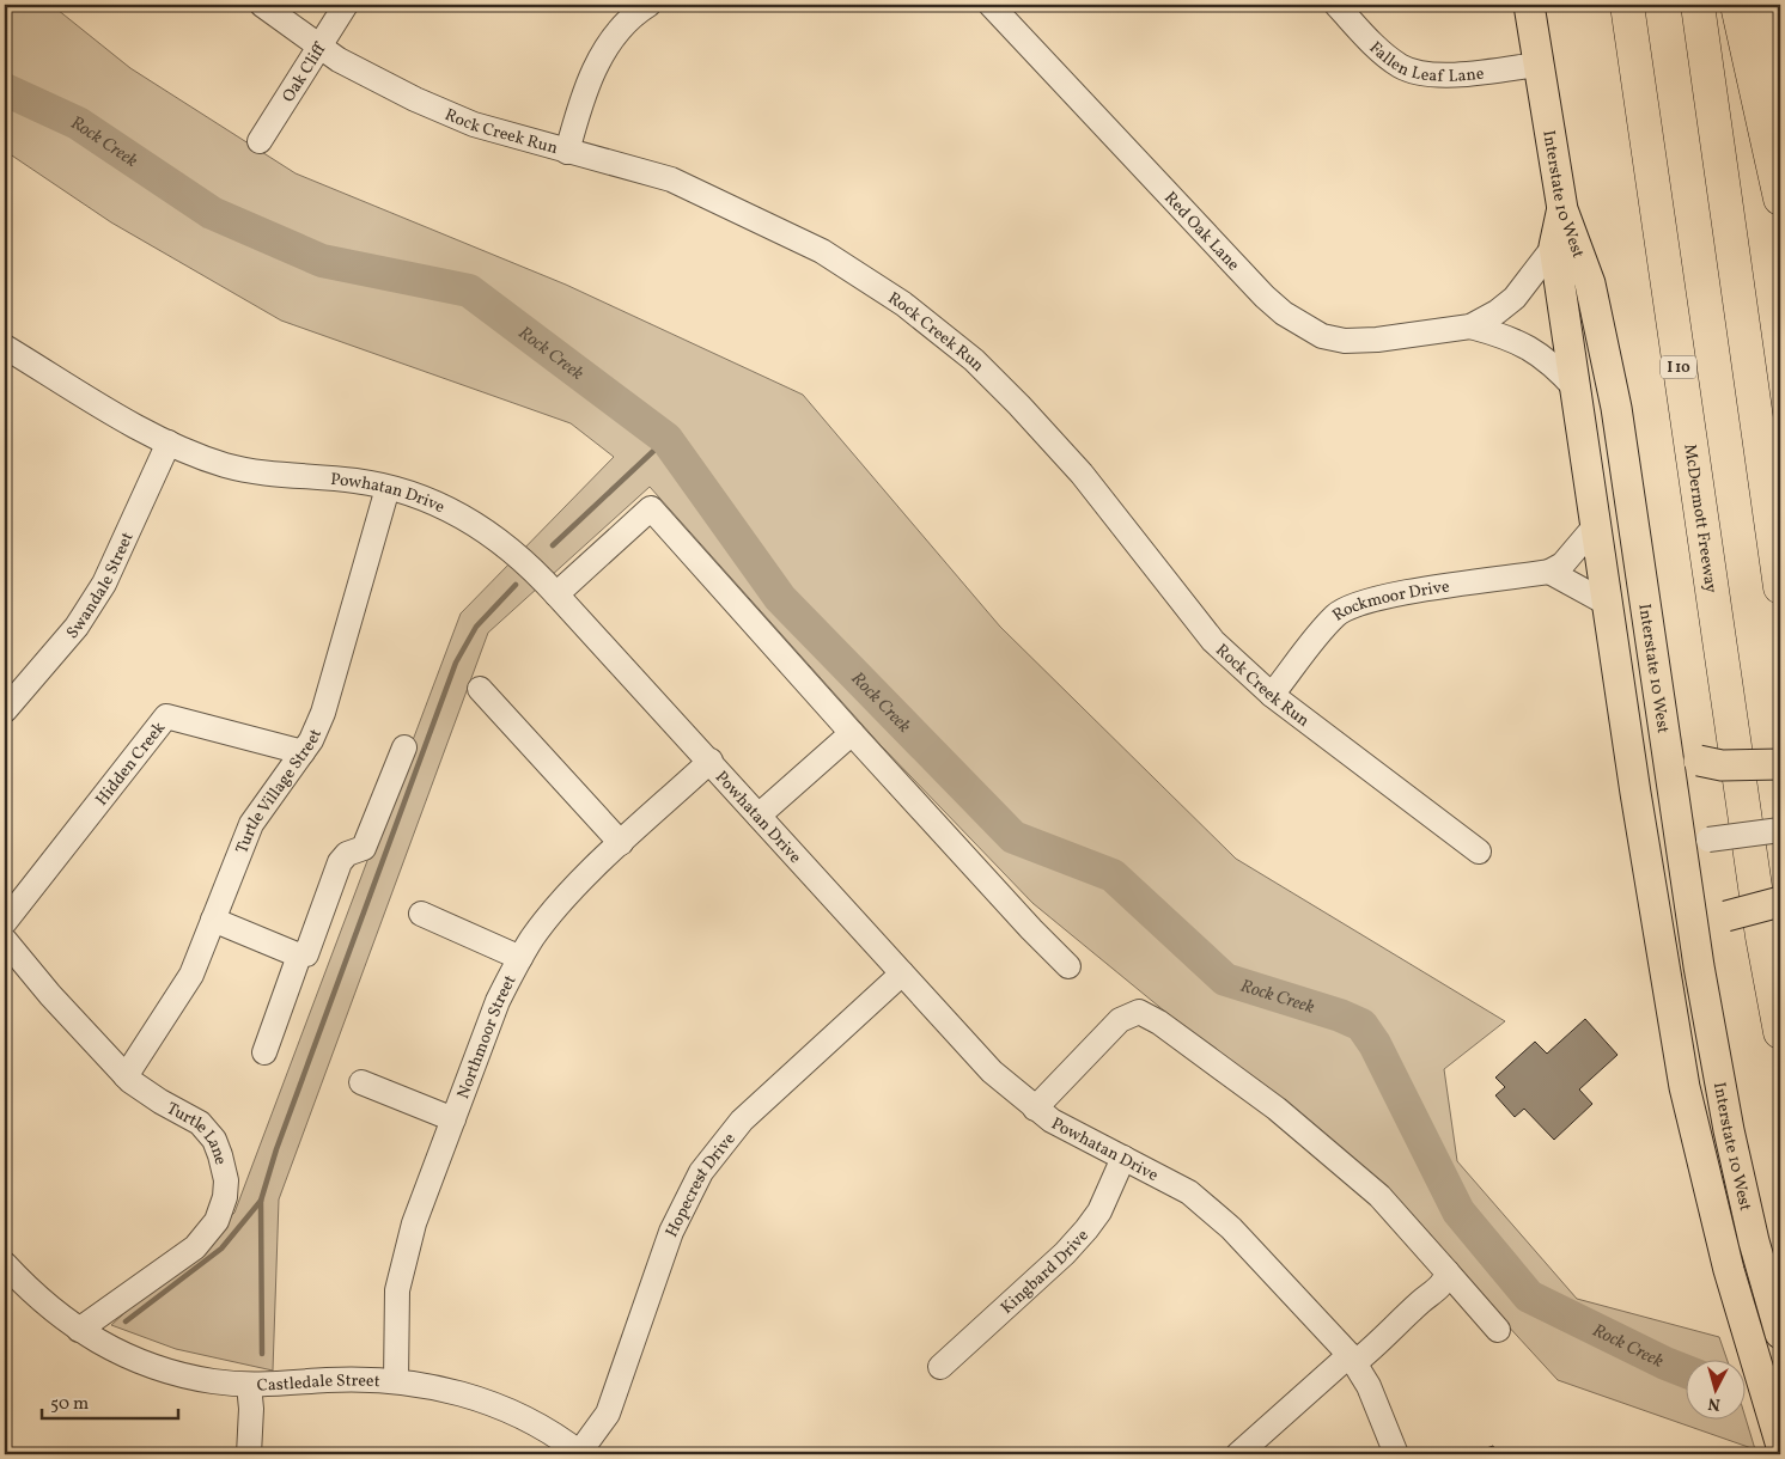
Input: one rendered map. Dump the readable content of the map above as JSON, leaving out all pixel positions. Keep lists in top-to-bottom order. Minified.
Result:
{"streets":{"highway":["I 10","McDermott Freeway"],"main road":["Interstate 10 West"],"street":["Fallen Leaf Lane","Oak Cliff","Rock Creek Run","Red Oak Lane","Powhatan Drive","Swandale Street","Rockmoor Drive","Hidden Creek","Turtle Village Street","Northmoor Street","Turtle Lane","Hopecrest Drive","Kingbard Drive","Castledale Street"]},"crossings":[["Fallen Leaf Lane","Interstate 10 West"],["Oak Cliff","Rock Creek Run"],["Rock Creek Run","Rockmoor Drive"],["Powhatan Drive","Swandale Street"],["Powhatan Drive","Turtle Village Street"],["Powhatan Drive","Northmoor Street"],["Powhatan Drive","Hopecrest Drive"],["Powhatan Drive","Kingbard Drive"],["Hidden Creek","Turtle Village Street"],["Turtle Village Street","Turtle Lane"],["Northmoor Street","Castledale Street"],["Turtle Lane","Castledale Street"],["Hopecrest Drive","Castledale Street"]],"water":["Rock Creek"],"scale_bar":"50 m","north":"bottom"}
